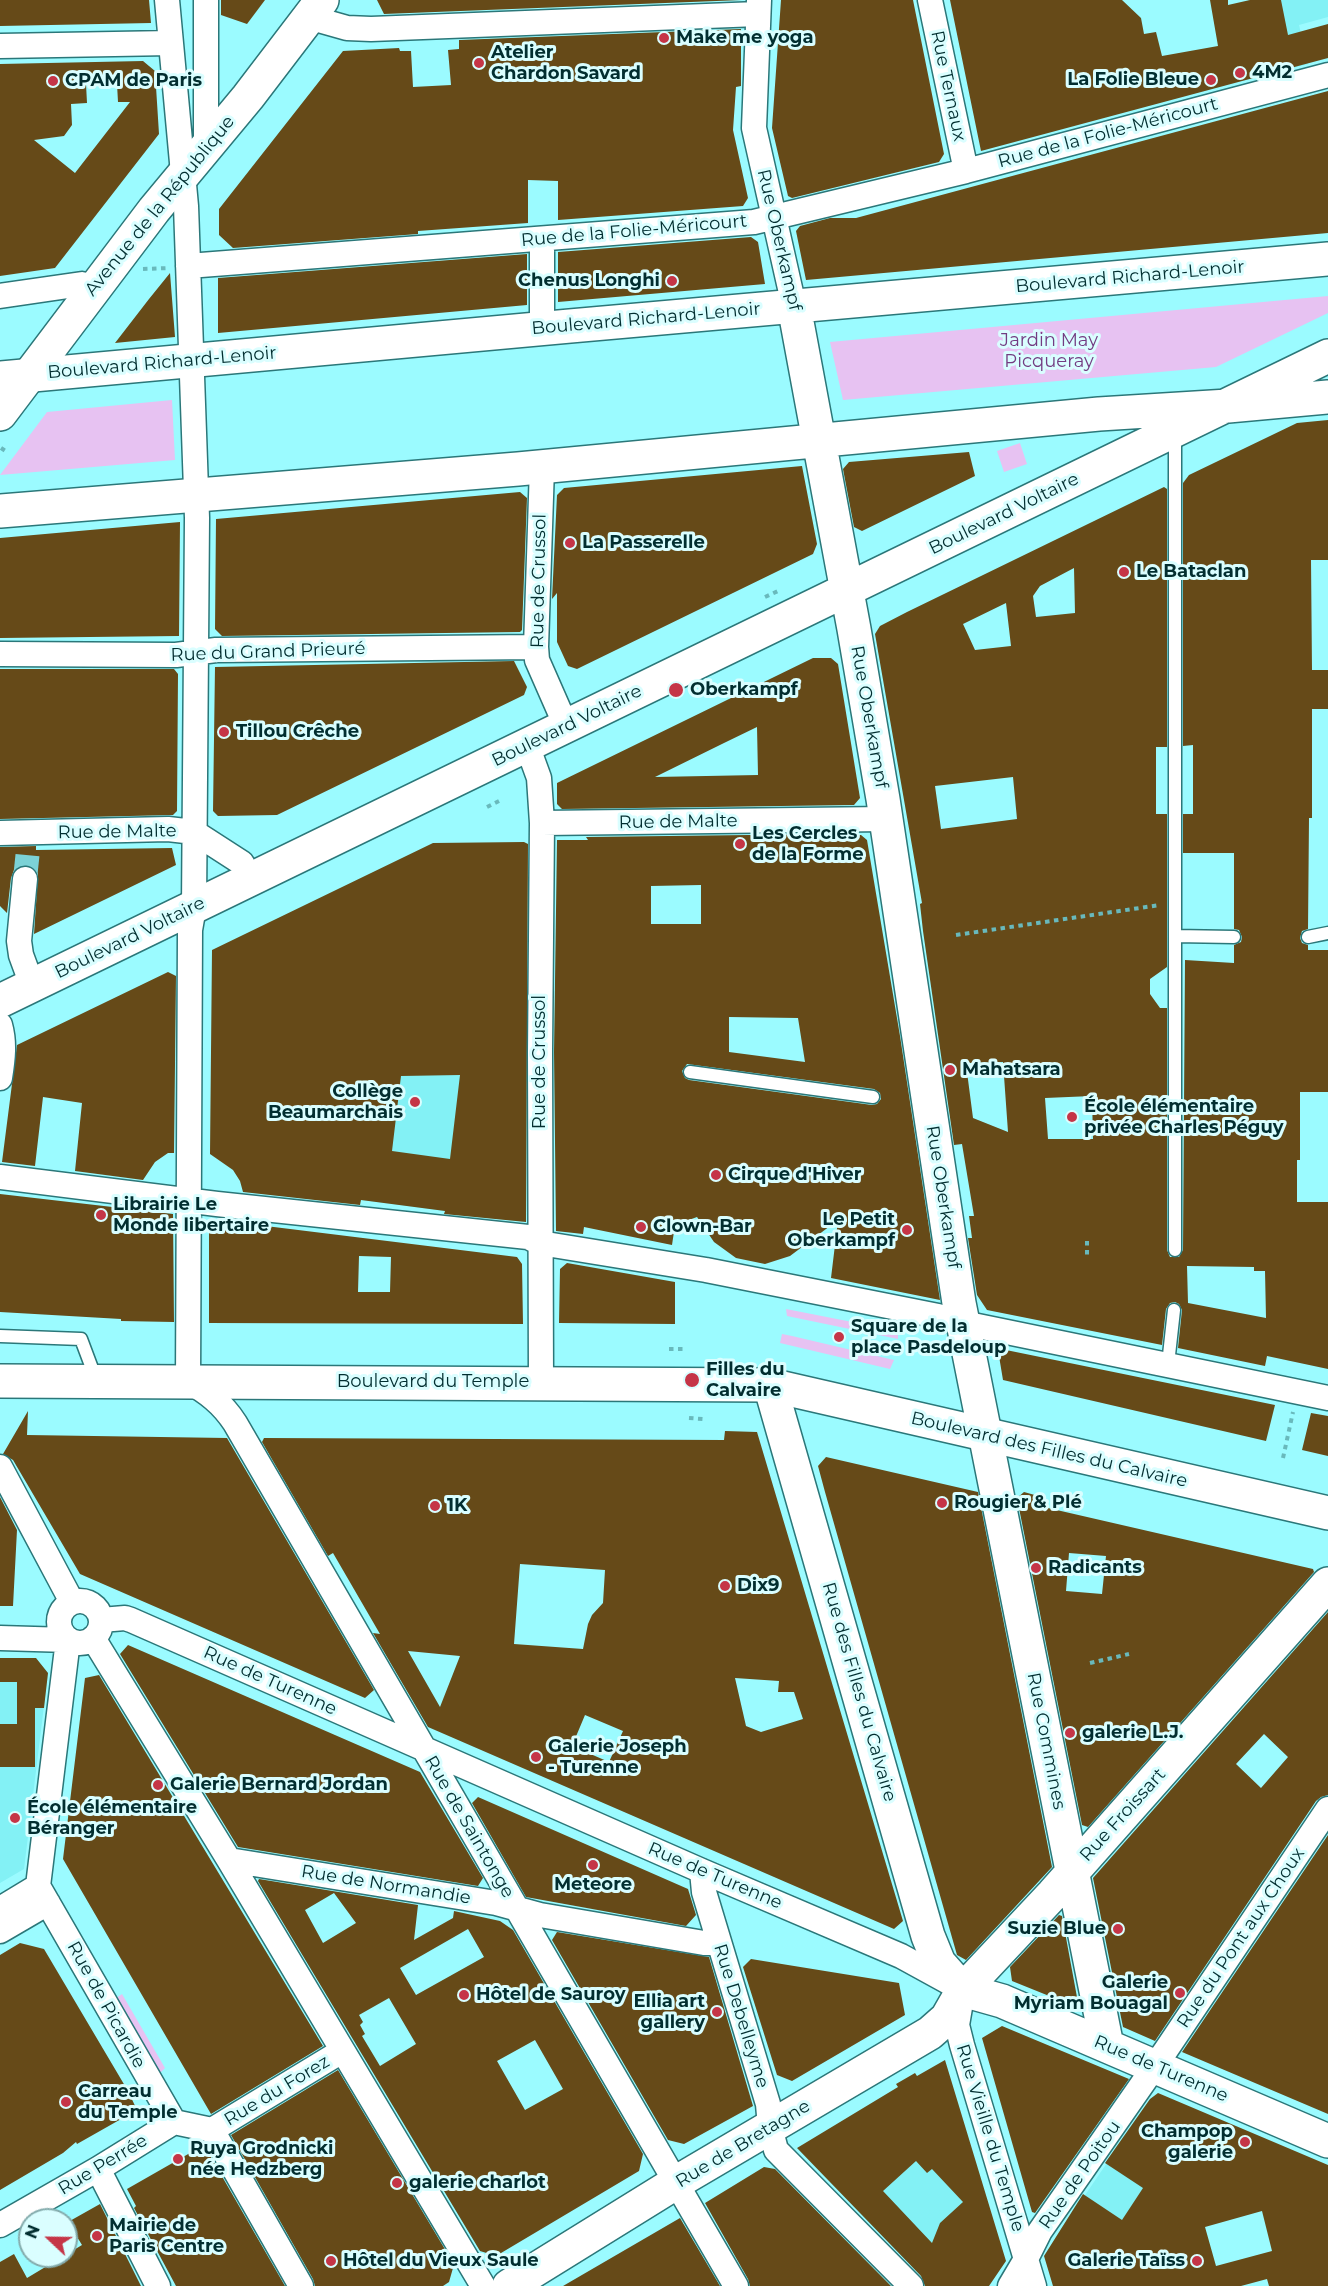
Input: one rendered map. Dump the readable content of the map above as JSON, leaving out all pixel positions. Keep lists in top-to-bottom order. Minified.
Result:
{"streets":{"street":["Rue Ternaux","Rue de la Folie-Méricourt","Avenue de la République","Rue Oberkampf","Boulevard Richard-Lenoir","Boulevard Voltaire","Rue de Crussol","Rue du Grand Prieuré","Rue de Malte","Boulevard du Temple","Boulevard des Filles du Calvaire","Rue de Turenne","Rue des Filles du Calvaire","Rue Commines","Rue Froissart","Rue de Saintonge","Rue de Normandie","Rue du Pont aux Choux","Rue de Picardie","Rue Debelleyme","Rue du Forez","Rue Vieille du Temple","Rue de Bretagne","Rue Perrée","Rue de Poitou"]},"crossings":[["Rue Ternaux","Rue de la Folie-Méricourt"],["Rue de la Folie-Méricourt","Rue Oberkampf"],["Avenue de la République","Boulevard Richard-Lenoir"],["Rue Oberkampf","Boulevard Richard-Lenoir"],["Rue Oberkampf","Boulevard Voltaire"],["Rue Oberkampf","Rue de Malte"],["Rue Oberkampf","Boulevard des Filles du Calvaire"],["Rue Oberkampf","Rue Commines"],["Boulevard Voltaire","Rue de Crussol"],["Boulevard Voltaire","Rue de Malte"],["Rue de Crussol","Rue du Grand Prieuré"],["Rue de Crussol","Rue de Malte"],["Rue de Crussol","Boulevard du Temple"],["Boulevard du Temple","Boulevard des Filles du Calvaire"],["Boulevard du Temple","Rue des Filles du Calvaire"],["Boulevard du Temple","Rue de Saintonge"],["Boulevard des Filles du Calvaire","Rue des Filles du Calvaire"],["Boulevard des Filles du Calvaire","Rue Commines"],["Rue de Turenne","Rue des Filles du Calvaire"],["Rue de Turenne","Rue Commines"],["Rue de Turenne","Rue Froissart"],["Rue de Turenne","Rue de Saintonge"],["Rue de Turenne","Rue du Pont aux Choux"],["Rue de Turenne","Rue Debelleyme"],["Rue de Turenne","Rue Vieille du Temple"],["Rue de Turenne","Rue de Bretagne"],["Rue de Turenne","Rue de Poitou"],["Rue des Filles du Calvaire","Rue Froissart"],["Rue des Filles du Calvaire","Rue Vieille du Temple"],["Rue des Filles du Calvaire","Rue de Bretagne"],["Rue Commines","Rue Froissart"],["Rue Froissart","Rue Vieille du Temple"],["Rue Froissart","Rue de Bretagne"],["Rue de Saintonge","Rue de Normandie"],["Rue de Saintonge","Rue de Bretagne"],["Rue de Normandie","Rue Debelleyme"],["Rue du Pont aux Choux","Rue de Poitou"],["Rue de Picardie","Rue Perrée"],["Rue Debelleyme","Rue de Bretagne"],["Rue Vieille du Temple","Rue de Bretagne"],["Rue Vieille du Temple","Rue de Poitou"]],"parks":["Jardin May Picqueray"],"places":["Make me yoga","Atelier Chardon Savard","4M2","La Folie Bleue","CPAM de Paris","Chenus Longhi","La Passerelle","Le Bataclan","Oberkampf","Tillou Crêche","Les Cercles de la Forme","Mahatsara","Collège Beaumarchais","École élémentaire privée Charles Péguy","Cirque d'Hiver","Librairie Le Monde libertaire","Clown-Bar","Le Petit Oberkampf","Square de la place Pasdeloup","Filles du Calvaire","Rougier & Plé","1K","Radicants","Dix9","galerie L.J.","Galerie Joseph - Turenne","Galerie Bernard Jordan","École élémentaire Béranger","Meteore","Suzie Blue","Galerie Myriam Bouagal","Hôtel de Sauroy","Ellia art gallery","Carreau du Temple","Champop galerie","Ruya Grodnicki née Hedzberg","galerie charlot","Mairie de Paris Centre","Hôtel du Vieux Saule","Galerie Taïss"],"north":"left"}
